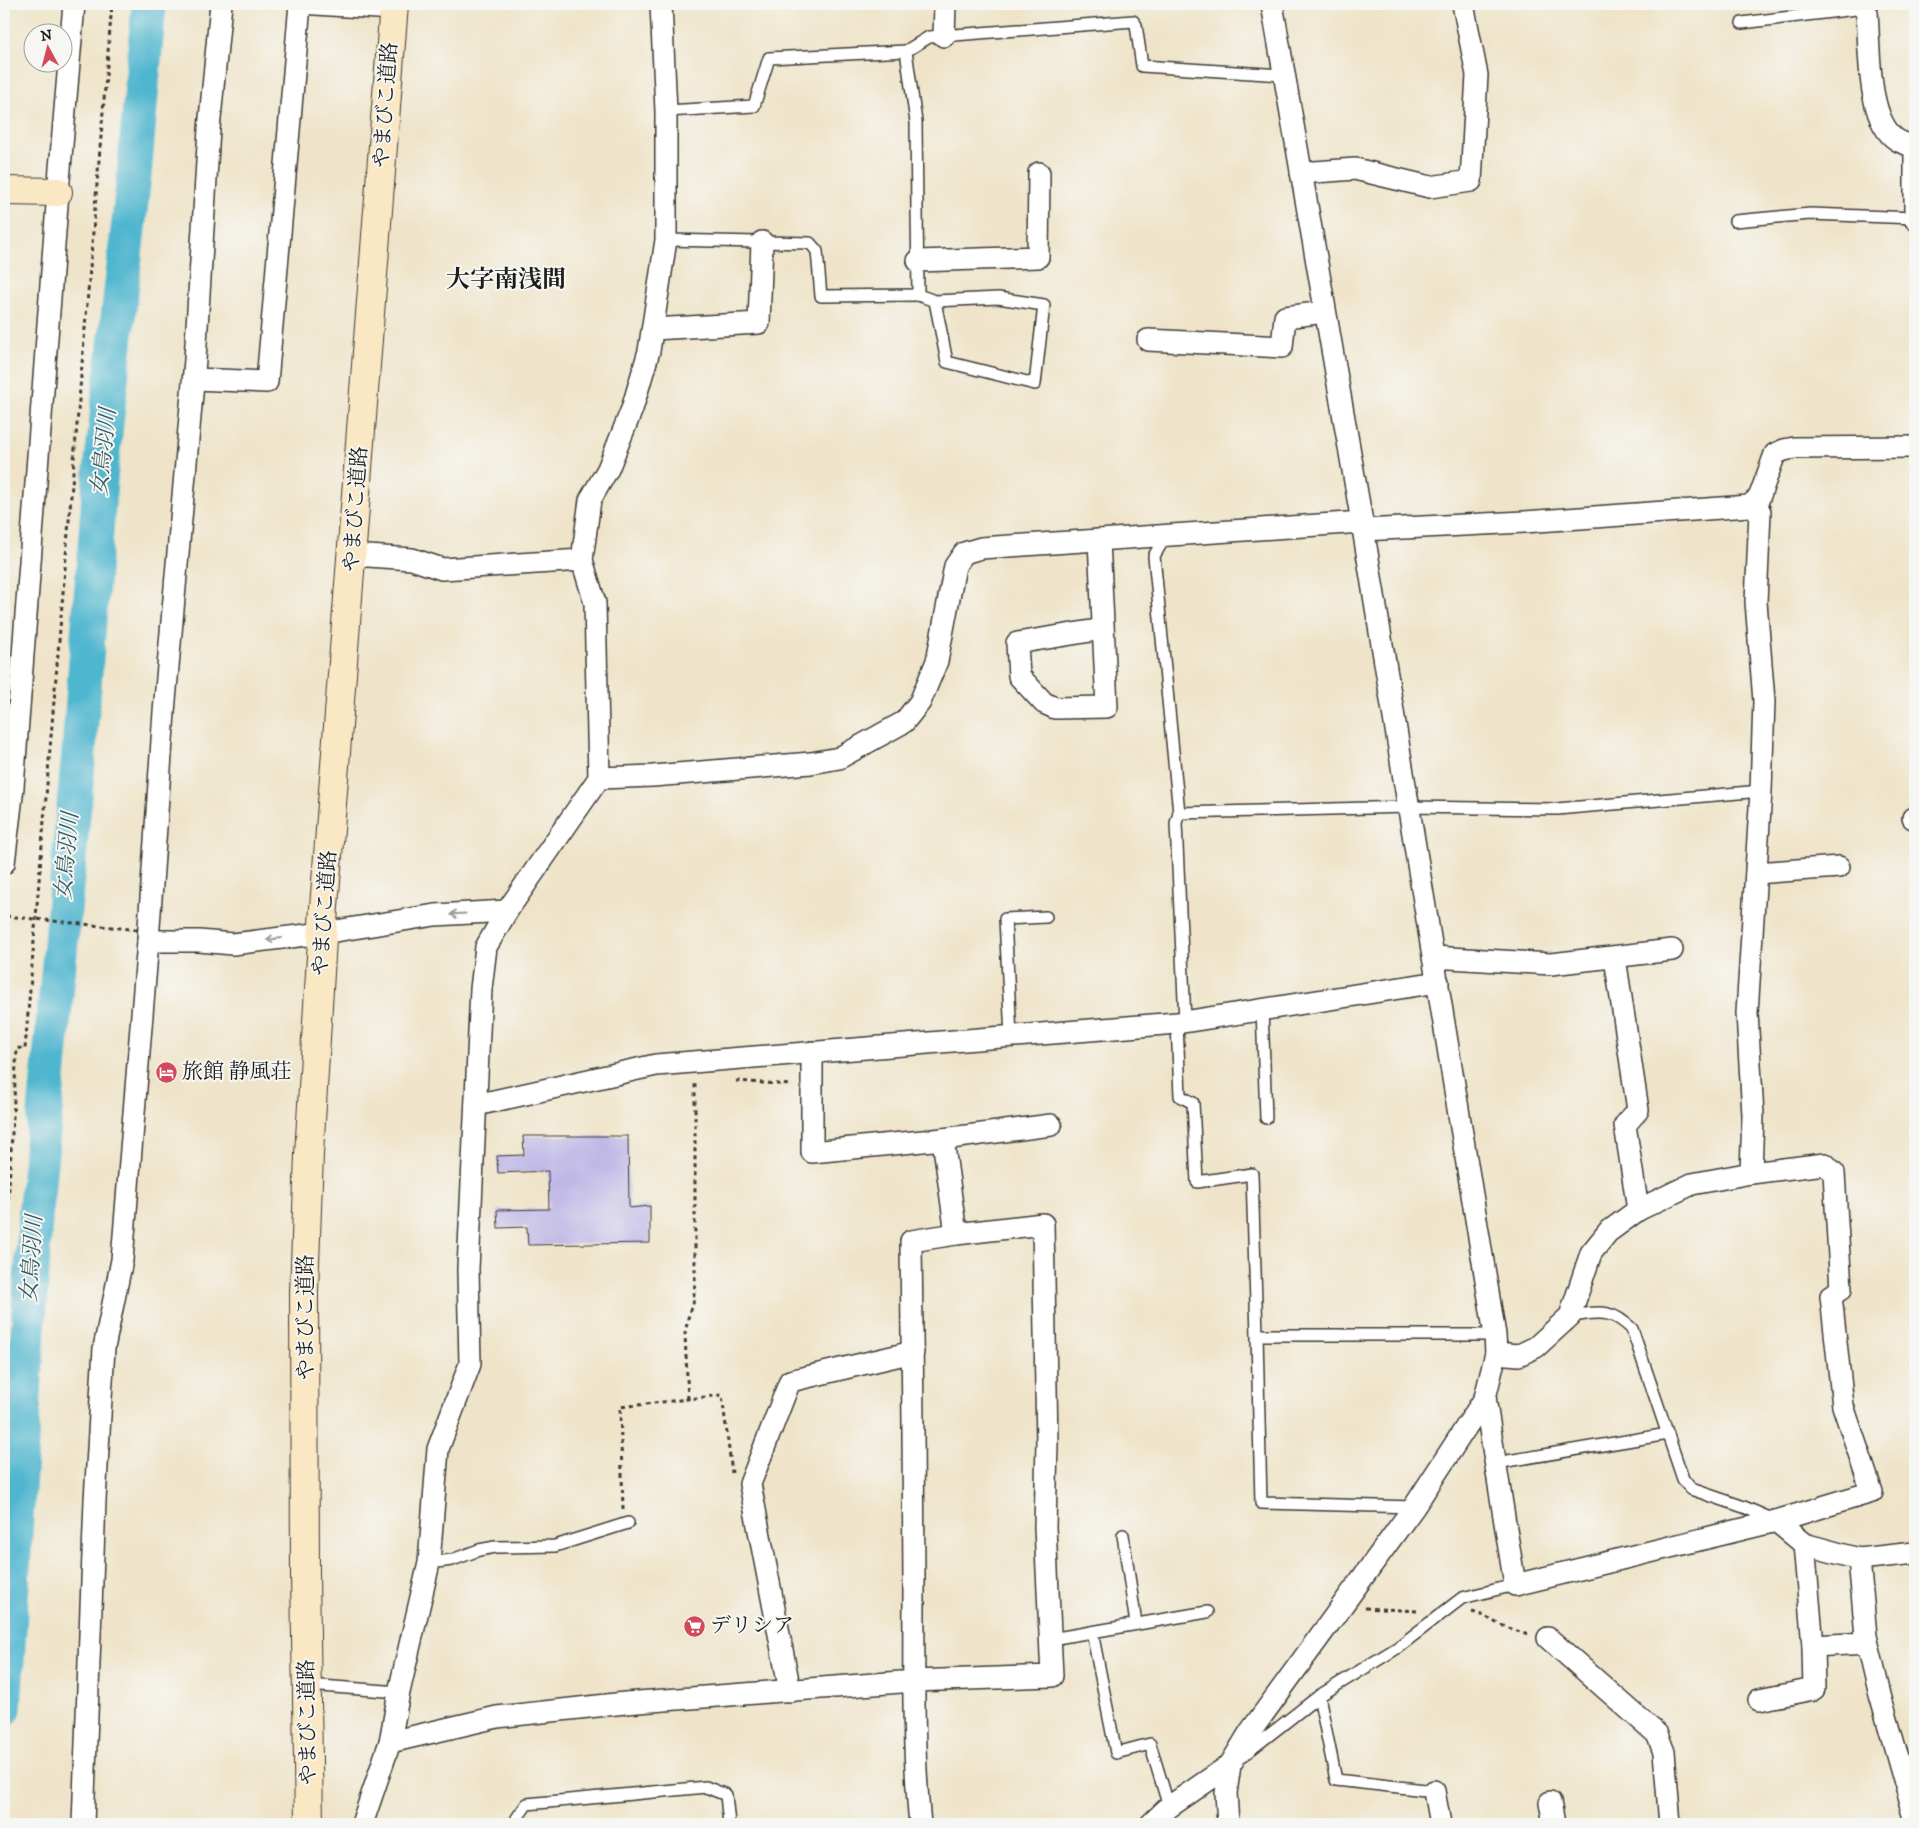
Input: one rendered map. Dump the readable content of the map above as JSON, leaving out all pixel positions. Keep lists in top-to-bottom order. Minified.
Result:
{"streets":{"street":["やまびこ道路"]},"districts":["大字南浅間"],"water":["女鳥羽川"],"places":{"hotel":["旅館 静風荘"],"supermarket":["デリシア"]},"north":"top"}
